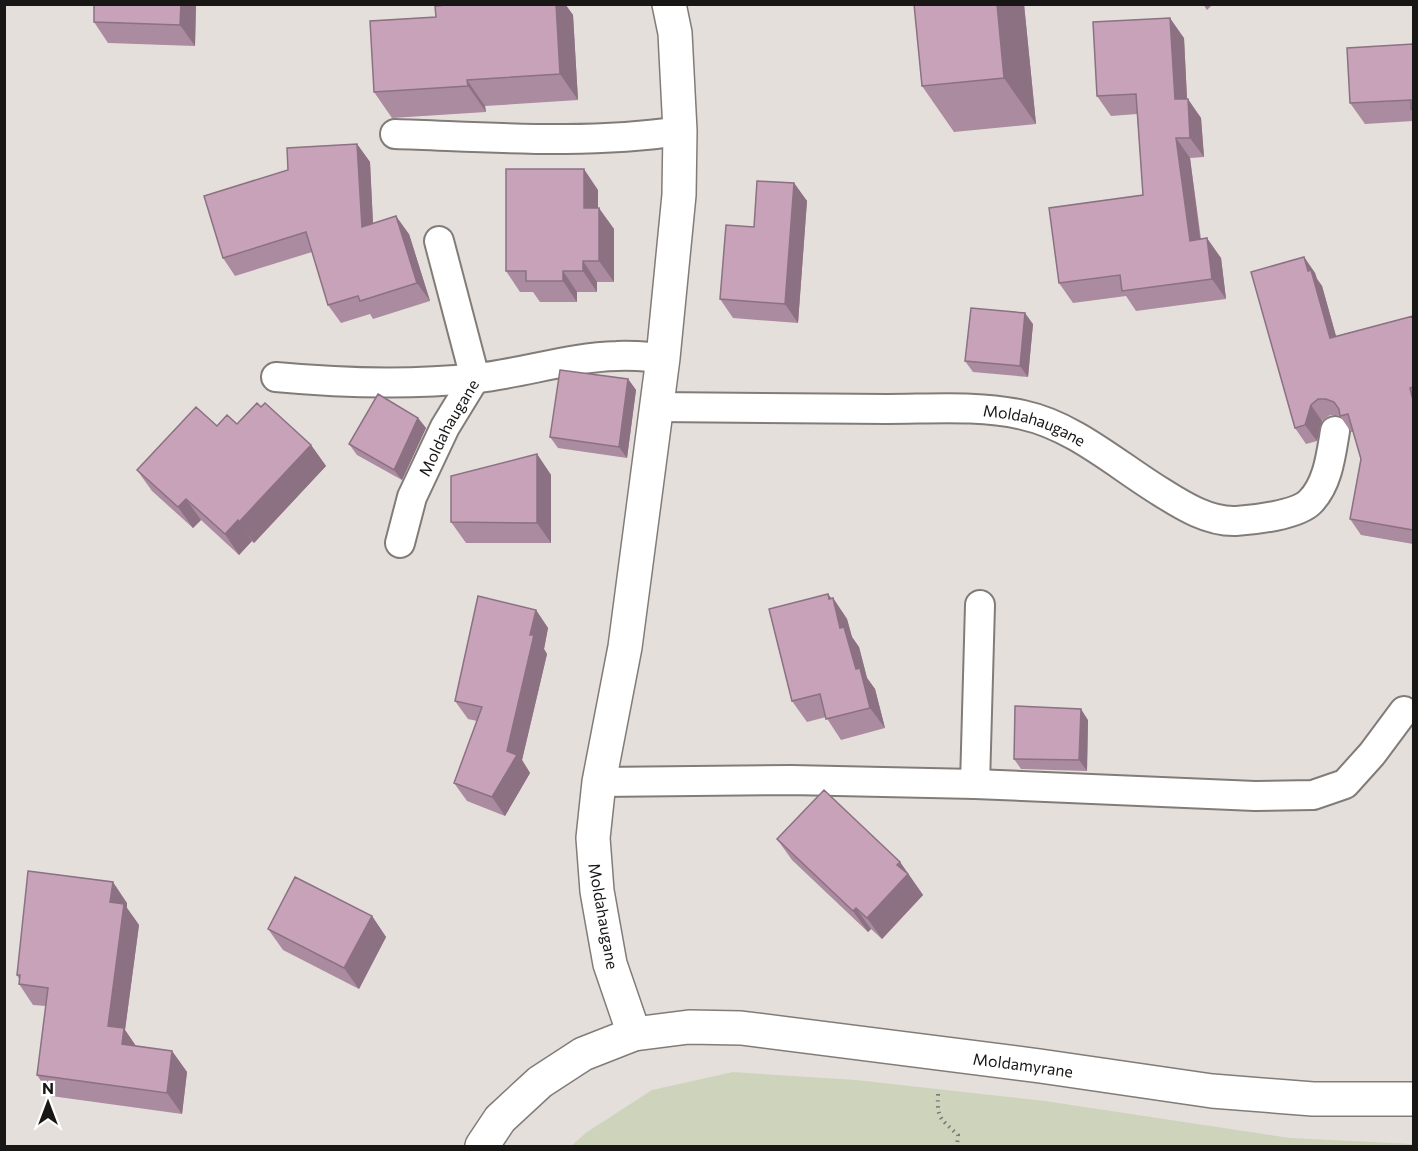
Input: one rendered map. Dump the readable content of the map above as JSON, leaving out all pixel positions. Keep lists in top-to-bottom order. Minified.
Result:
{"streets":{"street":["Moldahaugane","Moldamyrane"]},"crossings":[["Moldahaugane","Moldamyrane"]],"north":"top"}
